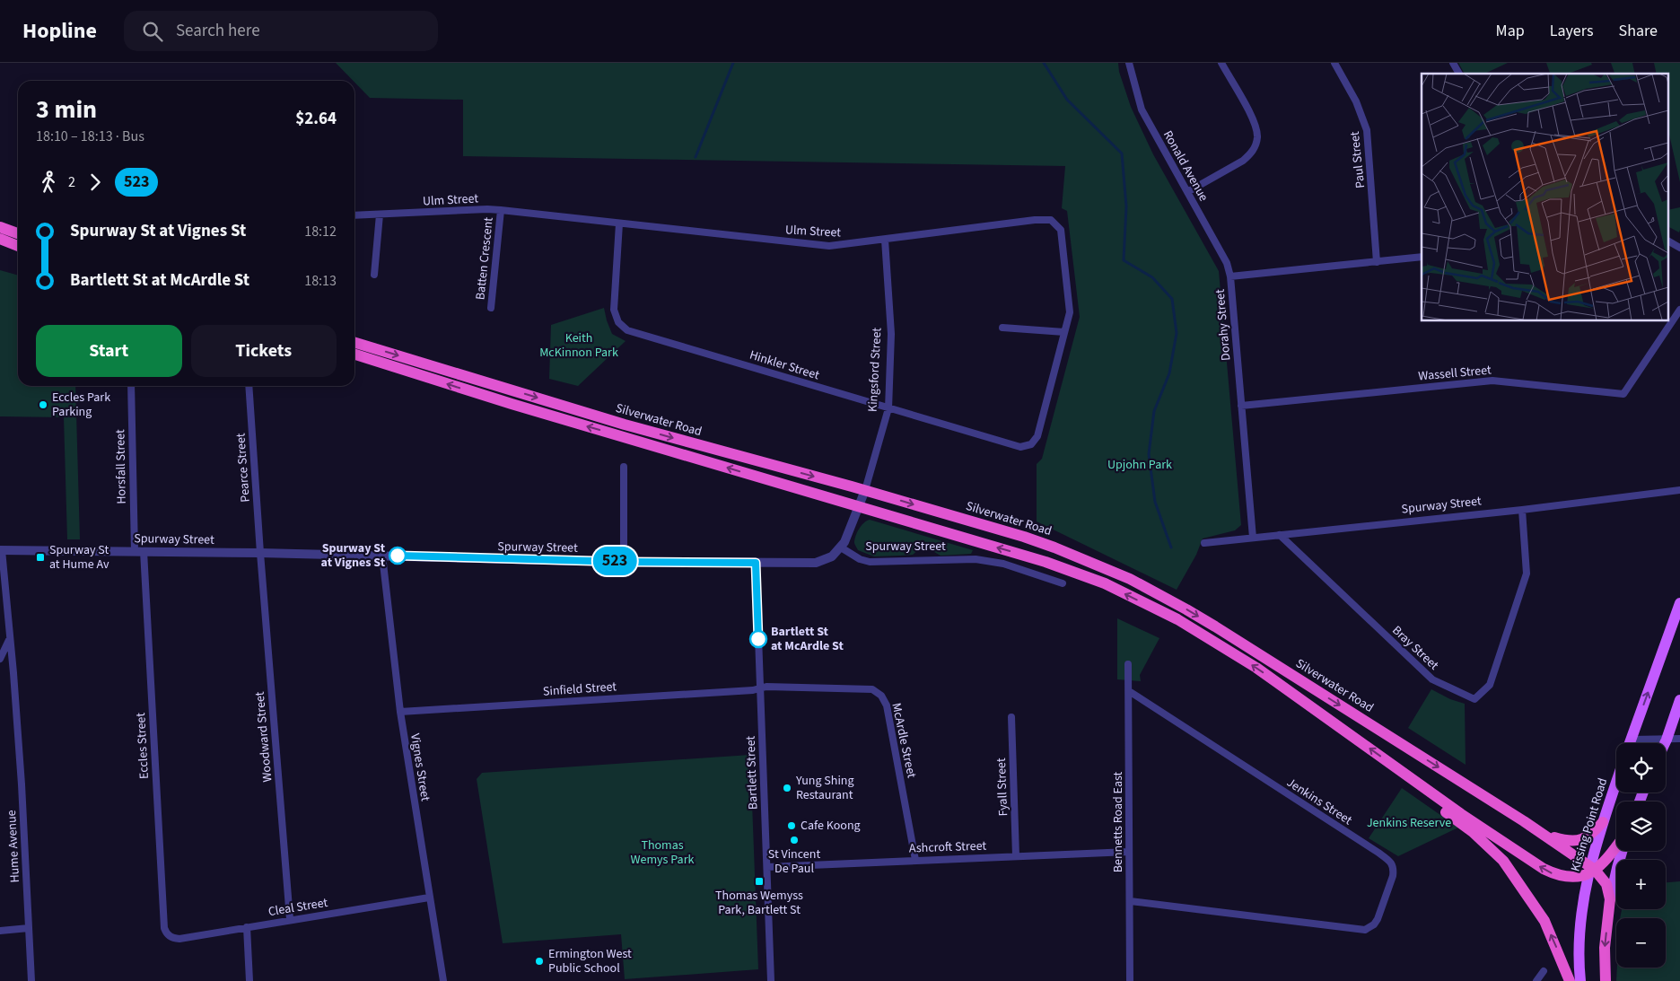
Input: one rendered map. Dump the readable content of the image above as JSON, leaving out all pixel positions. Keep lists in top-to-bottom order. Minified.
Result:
{"streets":{"highway":["Silverwater Road"],"main road":["Kissing Point Road"],"street":["Paul Street","Ronald Avenue","Ulm Street","Batten Crescent","Dorahy Street","Hinkler Street","Kingsford Street","Wassell Street","Horsfall Street","Pearce Street","Spurway Street","Bray Street","Sinfield Street","Woodward Street","McArdle Street","Eccles Street","Vignes Street","Bartlett Street","Fyall Street","Jenkins Street","Bennetts Road East","Hume Avenue","Ashcroft Street","Cleal Street"]},"crossings":[["Paul Street","Dorahy Street"],["Ronald Avenue","Dorahy Street"],["Ulm Street","Batten Crescent"],["Ulm Street","Hinkler Street"],["Ulm Street","Kingsford Street"],["Dorahy Street","Wassell Street"],["Dorahy Street","Spurway Street"],["Hinkler Street","Kingsford Street"],["Kingsford Street","Silverwater Road"],["Kingsford Street","Spurway Street"],["Silverwater Road","Kissing Point Road"],["Horsfall Street","Spurway Street"],["Horsfall Street","Eccles Street"],["Pearce Street","Spurway Street"],["Pearce Street","Woodward Street"],["Spurway Street","Bray Street"],["Spurway Street","Woodward Street"],["Spurway Street","Eccles Street"],["Spurway Street","Vignes Street"],["Spurway Street","Bartlett Street"],["Spurway Street","Hume Avenue"],["Sinfield Street","McArdle Street"],["Sinfield Street","Vignes Street"],["Sinfield Street","Bartlett Street"],["Woodward Street","Cleal Street"],["McArdle Street","Bartlett Street"],["McArdle Street","Ashcroft Street"],["Eccles Street","Cleal Street"],["Vignes Street","Cleal Street"],["Bartlett Street","Ashcroft Street"],["Fyall Street","Ashcroft Street"],["Jenkins Street","Bennetts Road East"],["Bennetts Road East","Ashcroft Street"]],"parks":["Keith McKinnon Park","Upjohn Park","Jenkins Reserve","Thomas Wemys Park"],"places":{"other":["Eccles Park Parking","Spurway St at Vignes St","Bartlett St at McArdle St","Yung Shing Restaurant","Cafe Koong","St Vincent De Paul","Ermington West Public School"],"transit":["Spurway St at Hume Av","Thomas Wemyss Park, Bartlett St"]},"lines":["bus line 523"],"page":{"header":"Hopline","search":"Search here","nav":["Map","Layers","Share"],"on_map":"523","heading":["3 min","18:10 – 18:13 · Bus","$2.64"],"legs":["2","523"],"list":[{"name":"Spurway St at Vignes St","value":"18:12"},{"name":"Bartlett St at McArdle St","value":"18:13"}],"buttons":["Start","Tickets"],"map_buttons":["+","−"]}}
